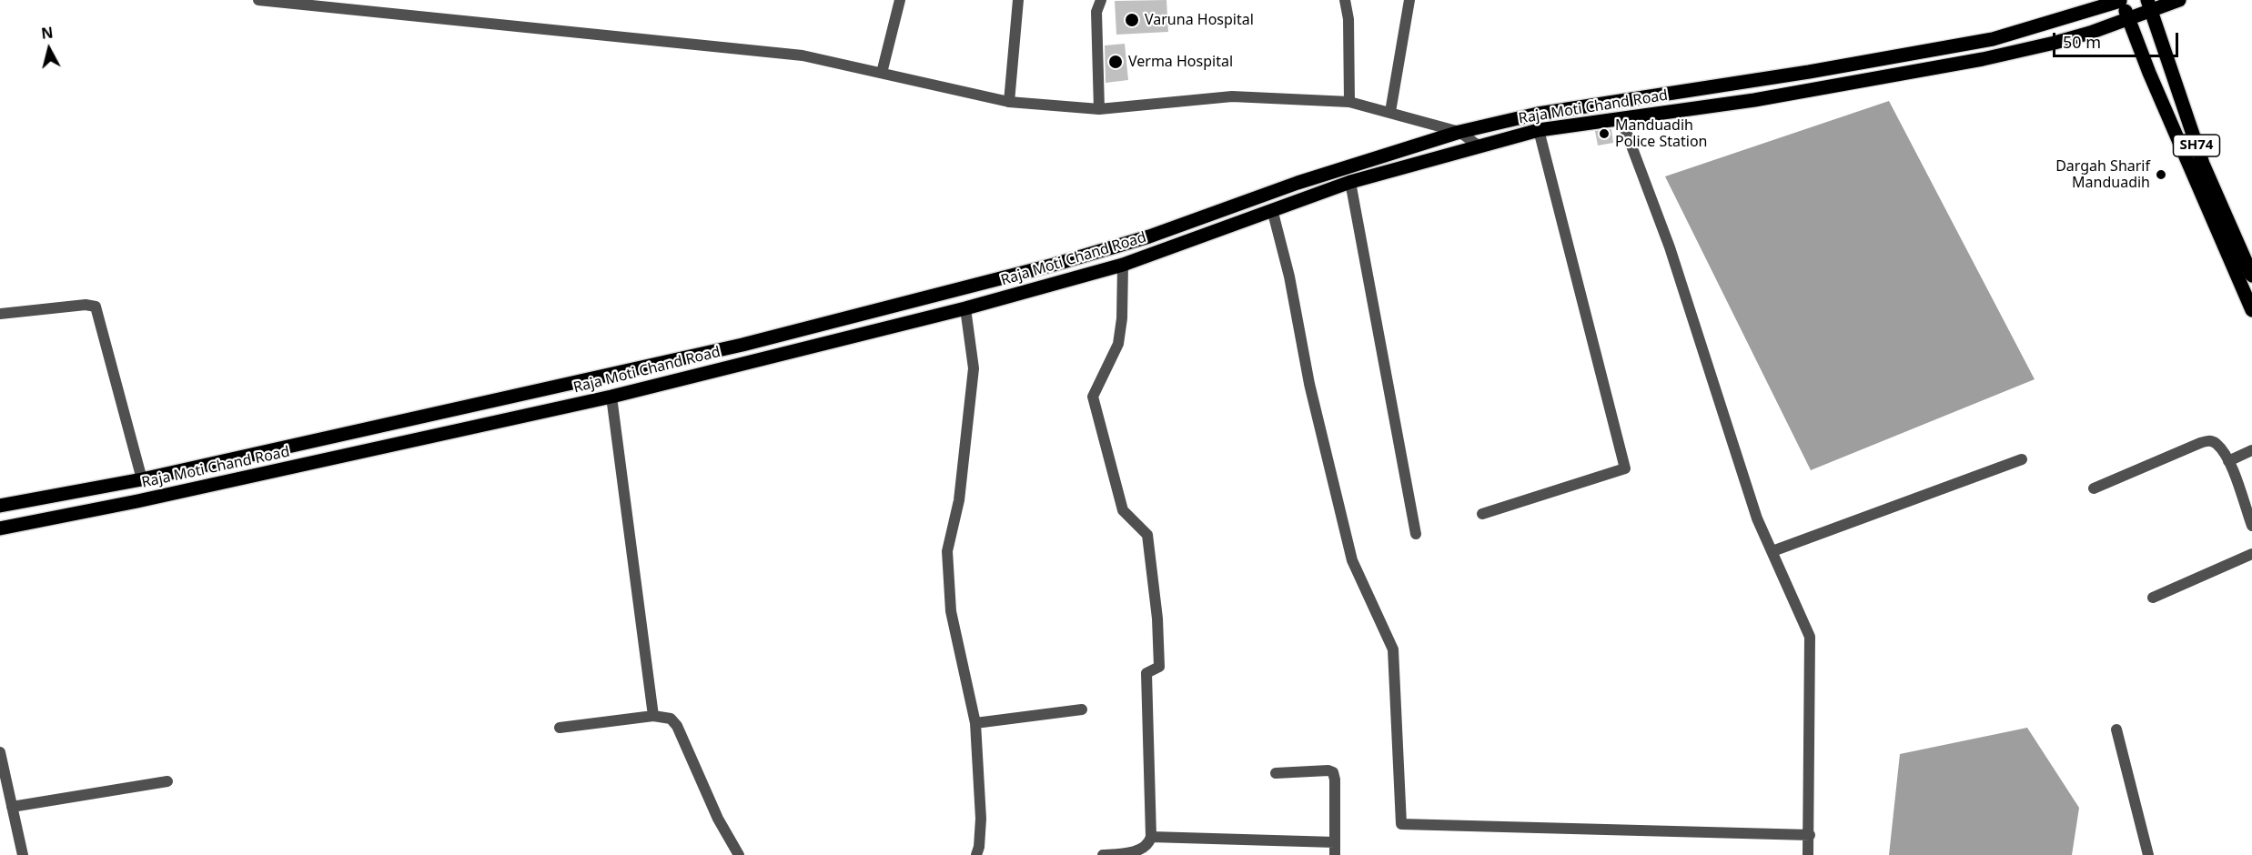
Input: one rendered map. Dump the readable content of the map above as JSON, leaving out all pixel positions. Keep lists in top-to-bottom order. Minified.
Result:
{"streets":{"main road":["Raja Moti Chand Road","SH74"]},"crossings":[["Raja Moti Chand Road","SH74"]],"places":["Varuna Hospital","Verma Hospital","Manduadih Police Station","Dargah Sharif Manduadih"],"scale_bar":"50 m","north":"top"}
